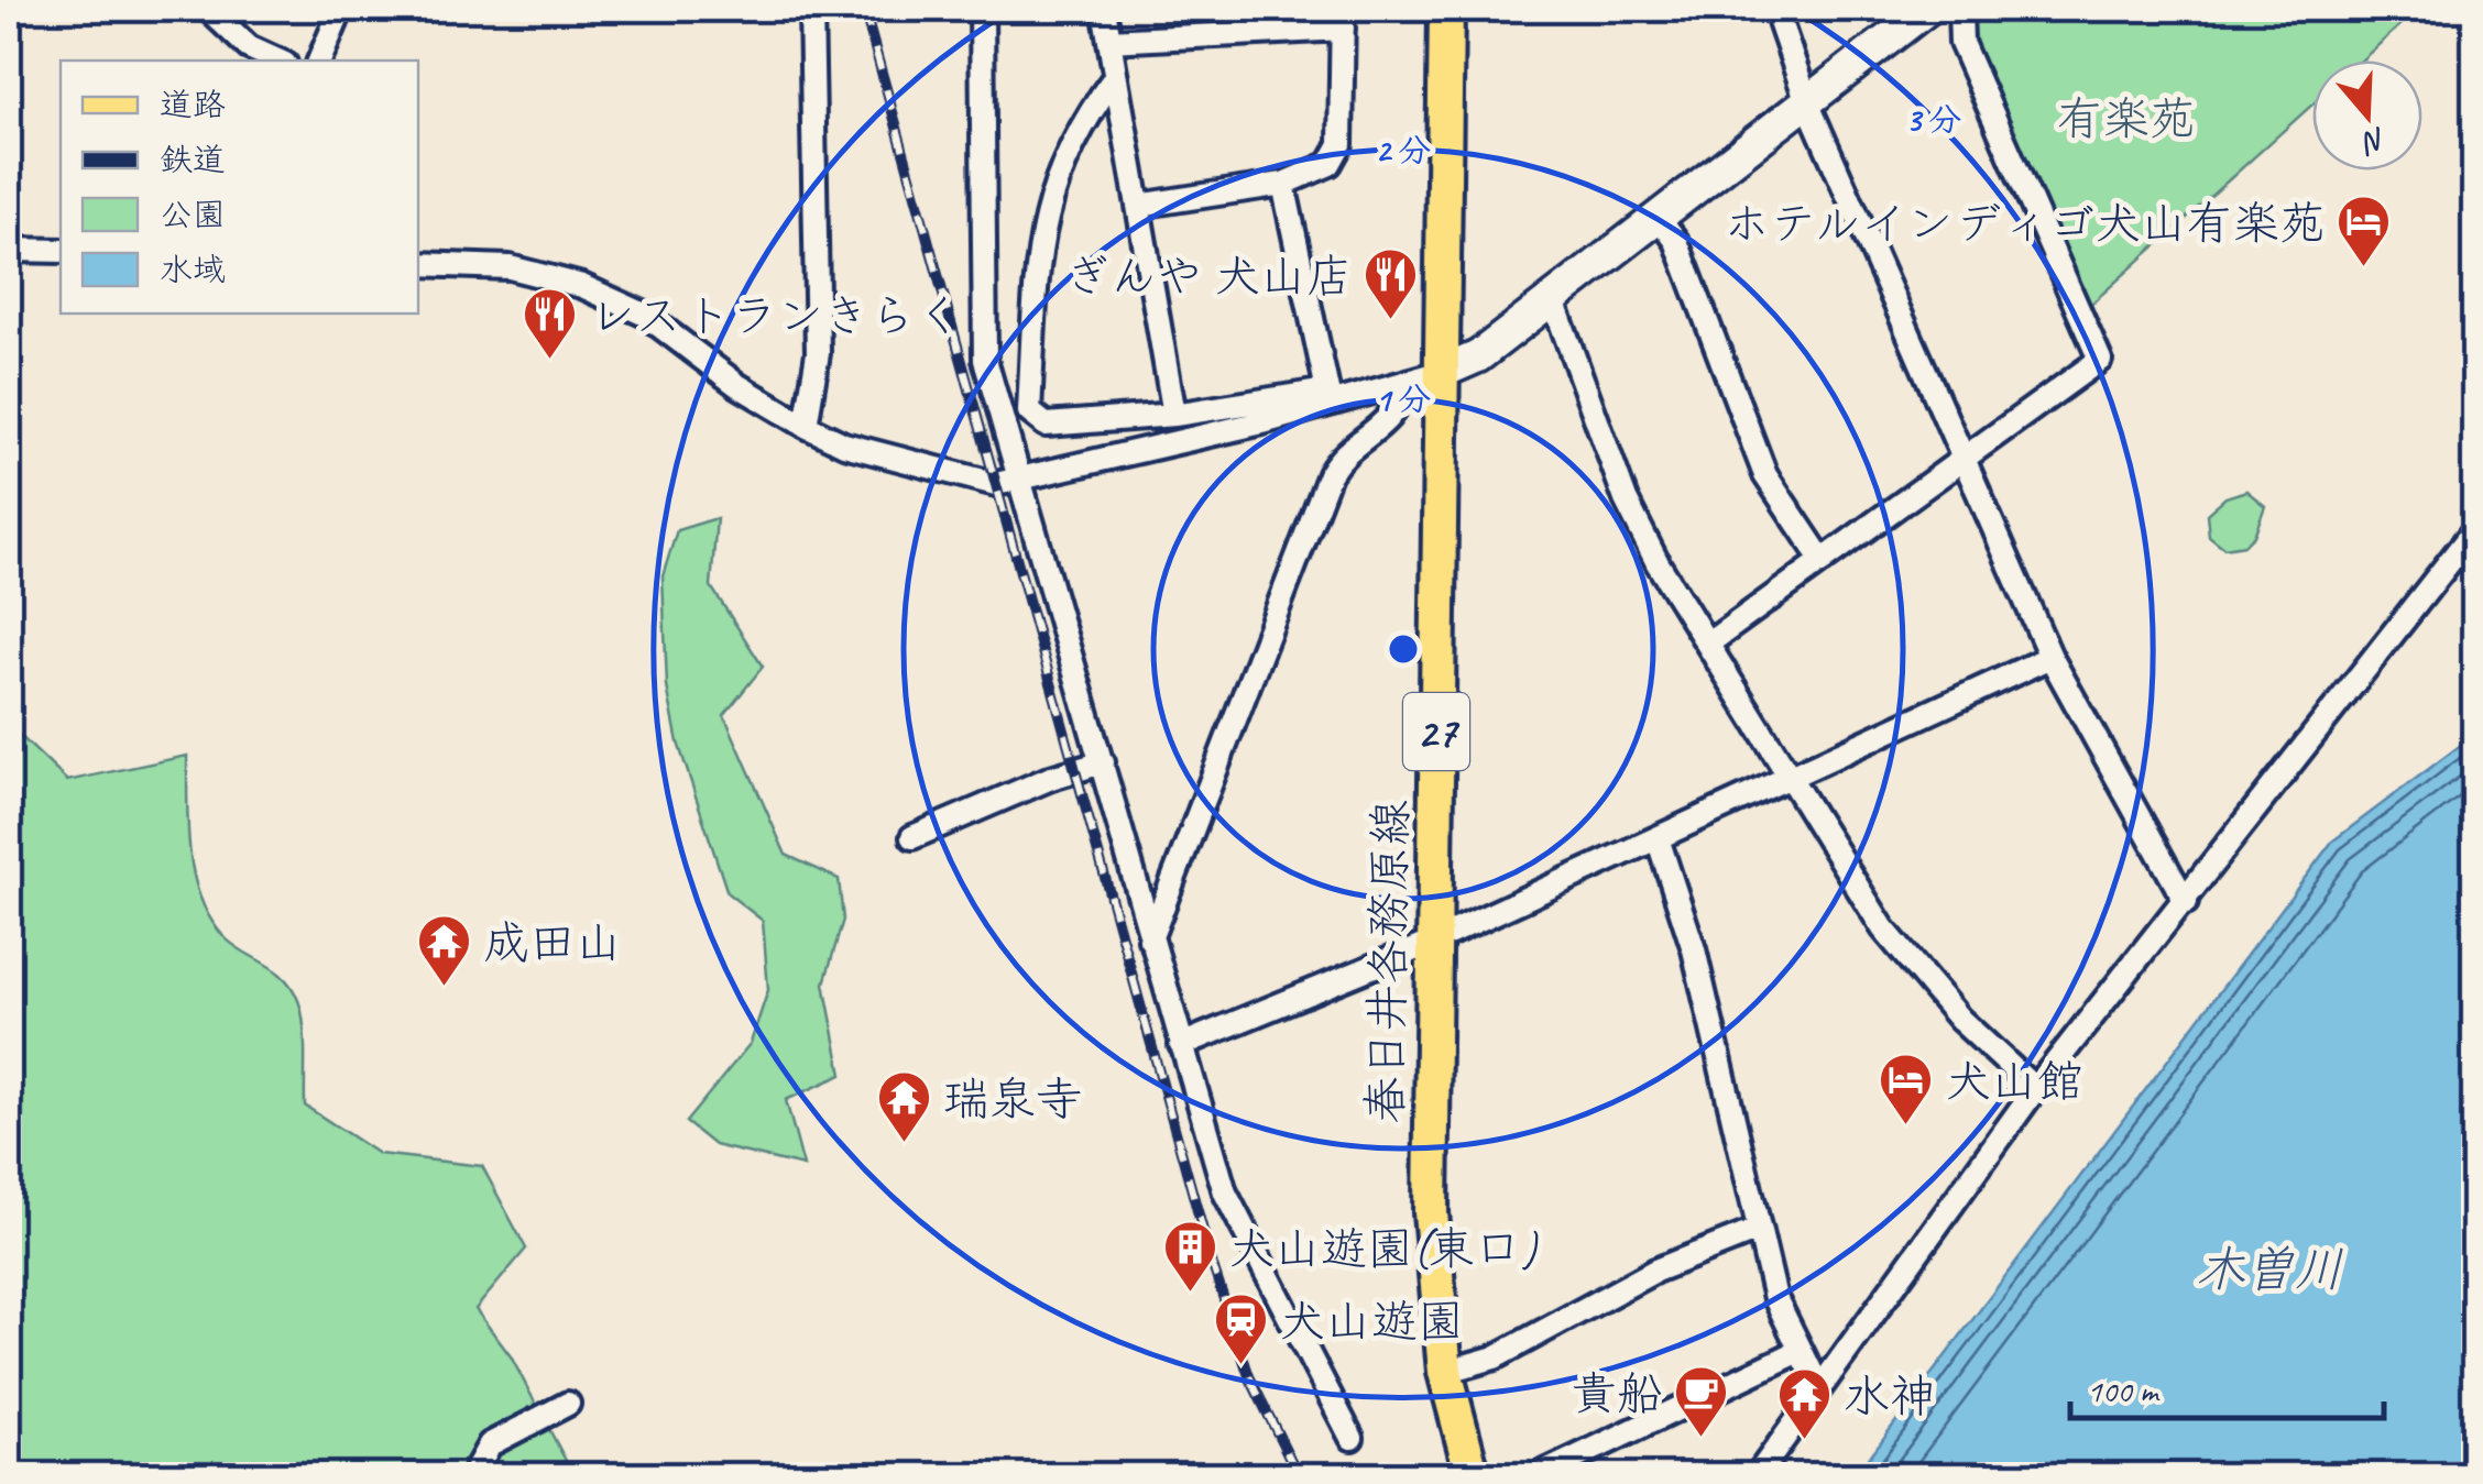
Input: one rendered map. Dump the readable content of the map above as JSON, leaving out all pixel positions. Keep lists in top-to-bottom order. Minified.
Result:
{"streets":{"main road":["27","春日井各務原線"]},"water":["木曽川"],"parks":["有楽苑"],"places":{"hotel":["ホテルインディゴ犬山有楽苑","犬山館"],"restaurant":["ぎんや 犬山店","レストランきらく"],"temple":["成田山","瑞泉寺","水神"],"building":["犬山遊園(東口)"],"station":["犬山遊園"],"cafe":["貴船"]},"legend":["道路","鉄道","公園","水域"],"scale_bar":"100 m","north":"bottom","rings":["3 分","2 分","1 分"]}
